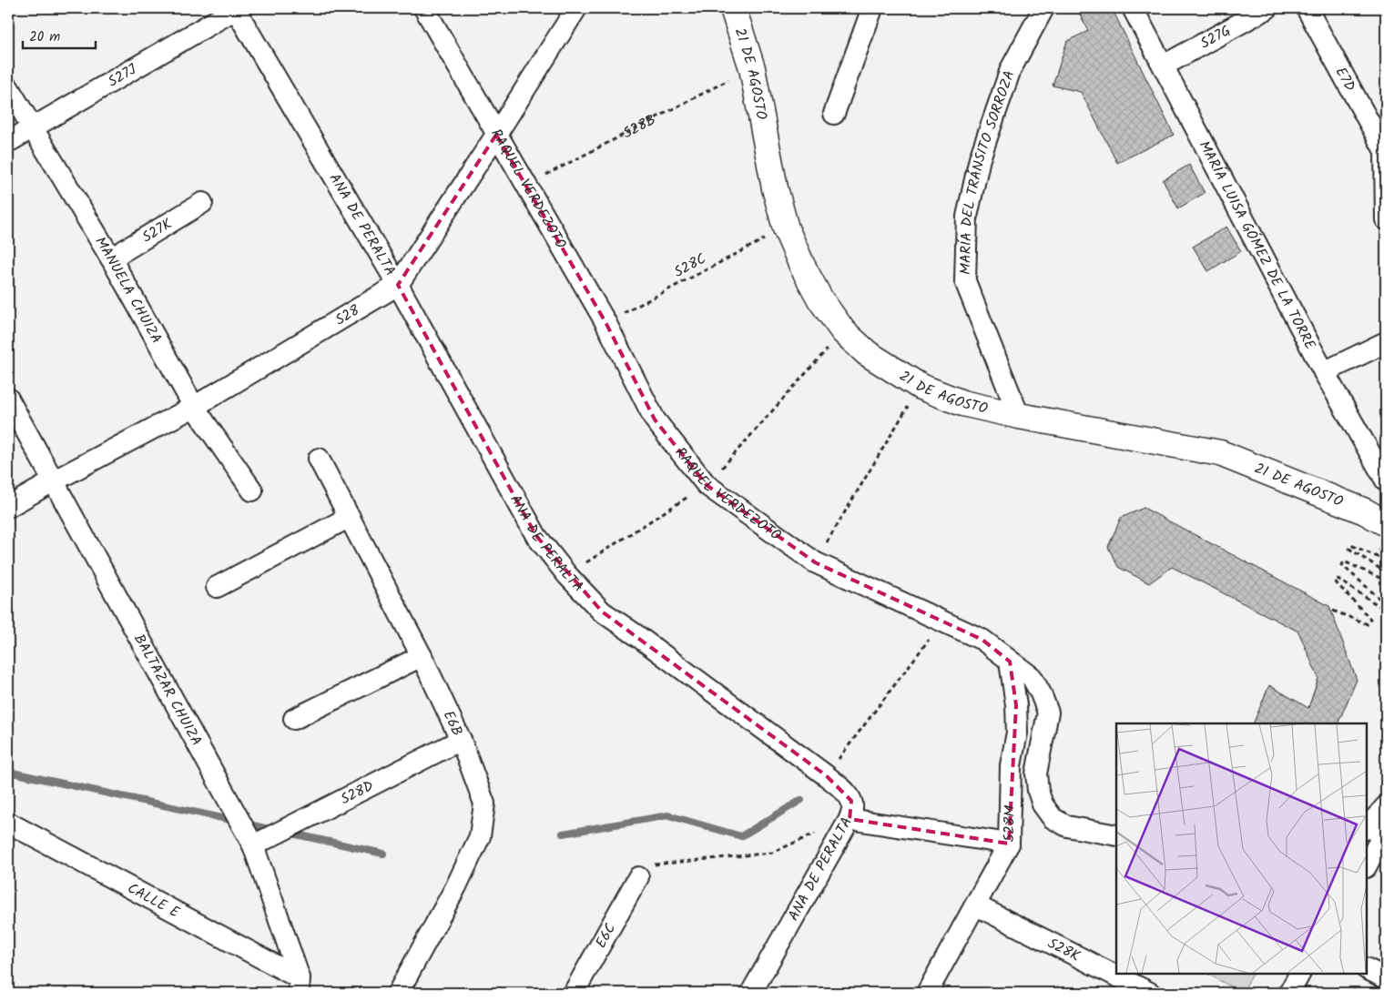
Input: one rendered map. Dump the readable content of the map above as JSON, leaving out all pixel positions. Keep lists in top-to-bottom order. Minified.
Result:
{"streets":{"street":["S27G","21 DE AGOSTO","S27J","E7D","MARÍA DEL TRÁNSITO SORROZA","RAQUEL VERDEZOTO","ANA DE PERALTA","S27K","MARÍA LUISA GÓMEZ DE LA TORRE","MANUELA CHUIZA","S28","BALTAZAR CHUIZA","E6B","S28D","S28M","CALLE E","E6C","S28K"],"path":["S28B","S28C"]},"crossings":[["S27G","MARÍA LUISA GÓMEZ DE LA TORRE"],["21 DE AGOSTO","S28B"],["21 DE AGOSTO","MARÍA DEL TRÁNSITO SORROZA"],["21 DE AGOSTO","S28C"],["S27J","ANA DE PERALTA"],["S27J","MANUELA CHUIZA"],["S28B","RAQUEL VERDEZOTO"],["RAQUEL VERDEZOTO","S28C"],["RAQUEL VERDEZOTO","S28"],["RAQUEL VERDEZOTO","S28M"],["ANA DE PERALTA","S28"],["S27K","MANUELA CHUIZA"],["MANUELA CHUIZA","S28"],["S28","BALTAZAR CHUIZA"],["BALTAZAR CHUIZA","S28D"],["BALTAZAR CHUIZA","CALLE E"],["E6B","S28D"],["S28M","S28K"]],"scale_bar":"20 m"}
